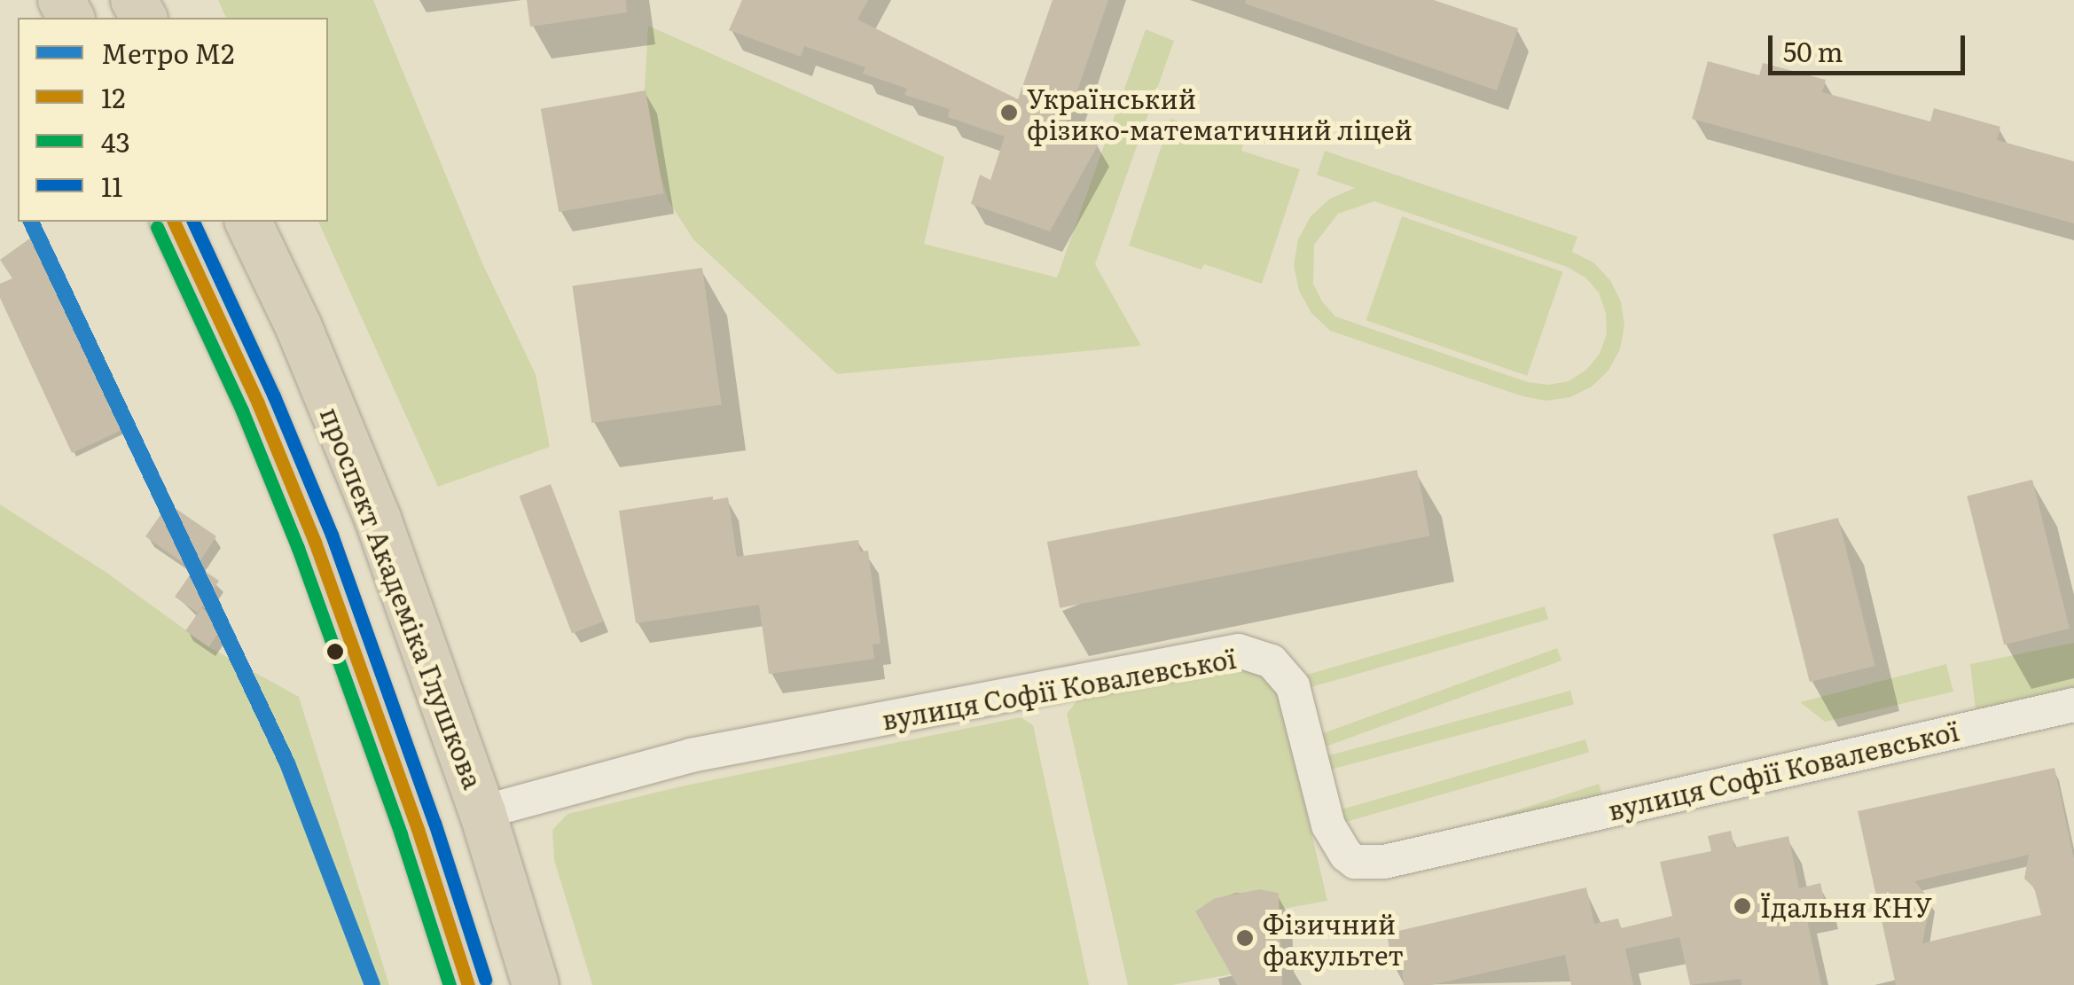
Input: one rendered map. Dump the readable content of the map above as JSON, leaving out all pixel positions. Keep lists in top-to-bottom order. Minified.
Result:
{"streets":{"highway":["проспект Академіка Глушкова"],"street":["вулиця Софії Ковалевської"]},"crossings":[["проспект Академіка Глушкова","вулиця Софії Ковалевської"]],"places":["Український фізико-математичний ліцей","Їдальня КНУ","Фізичний факультет"],"lines":["metro line M2","transit line 12","transit line 11","transit line 43"],"legend":["Метро M2","12","43","11"],"scale_bar":"50 m"}
